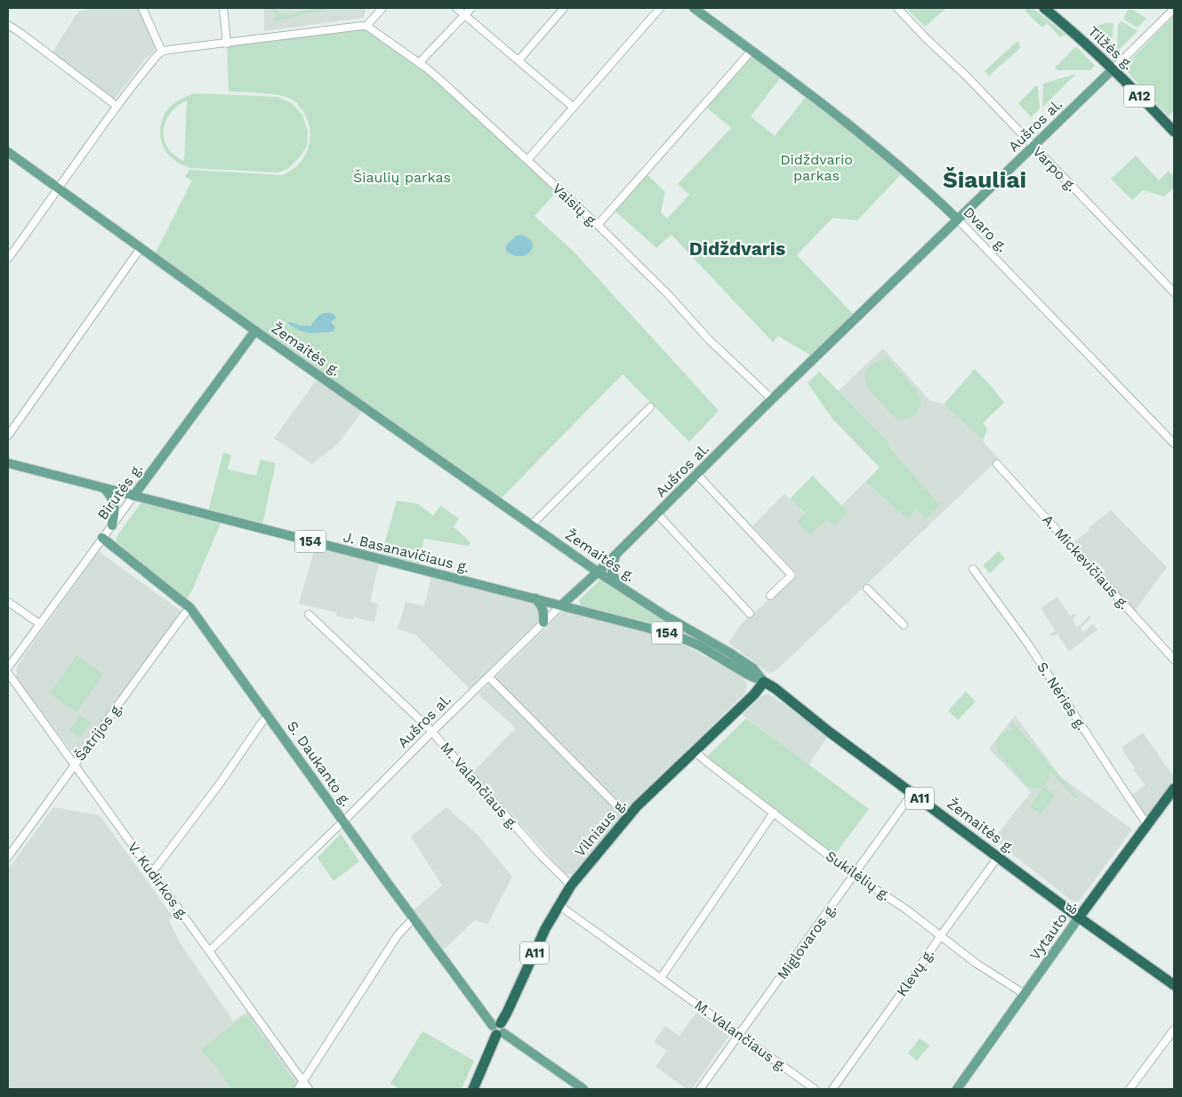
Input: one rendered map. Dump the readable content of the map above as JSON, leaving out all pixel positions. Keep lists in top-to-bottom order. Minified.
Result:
{"streets":{"highway":["Tilžės g.","A12","Žemaitės g.","A11","Vilniaus g.","Vytauto g."],"main road":["Aušros al.","Dvaro g.","Birutės g.","154","J. Basanavičiaus g.","S. Daukanto g."],"street":["Varpo g.","Vaisių g.","A. Mickevičiaus g.","S. Nėries g.","Šatrijos g.","M. Valančiaus g.","Sukilėlių g.","V. Kudirkos g.","Miglovaros g.","Klevų g."]},"crossings":[["Tilžės g.","Aušros al."],["Aušros al.","Varpo g."],["Aušros al.","Vaisių g."],["Aušros al.","Dvaro g."],["Aušros al.","Žemaitės g."],["Aušros al.","J. Basanavičiaus g."],["Aušros al.","S. Daukanto g."],["Aušros al.","M. Valančiaus g."],["Aušros al.","V. Kudirkos g."],["Žemaitės g.","Birutės g."],["Žemaitės g.","J. Basanavičiaus g."],["Žemaitės g.","Vilniaus g."],["Žemaitės g.","Vytauto g."],["Žemaitės g.","Miglovaros g."],["Žemaitės g.","Klevų g."],["Birutės g.","J. Basanavičiaus g."],["Birutės g.","S. Daukanto g."],["J. Basanavičiaus g.","Vilniaus g."],["S. Nėries g.","Vytauto g."],["Šatrijos g.","S. Daukanto g."],["Šatrijos g.","V. Kudirkos g."],["S. Daukanto g.","Vilniaus g."],["M. Valančiaus g.","Vilniaus g."],["M. Valančiaus g.","Miglovaros g."],["Vilniaus g.","Sukilėlių g."],["Sukilėlių g.","Vytauto g."],["Sukilėlių g.","Miglovaros g."],["Sukilėlių g.","Klevų g."]],"districts":["Šiauliai","Didždvaris"],"parks":["Didždvario parkas","Šiaulių parkas"]}
